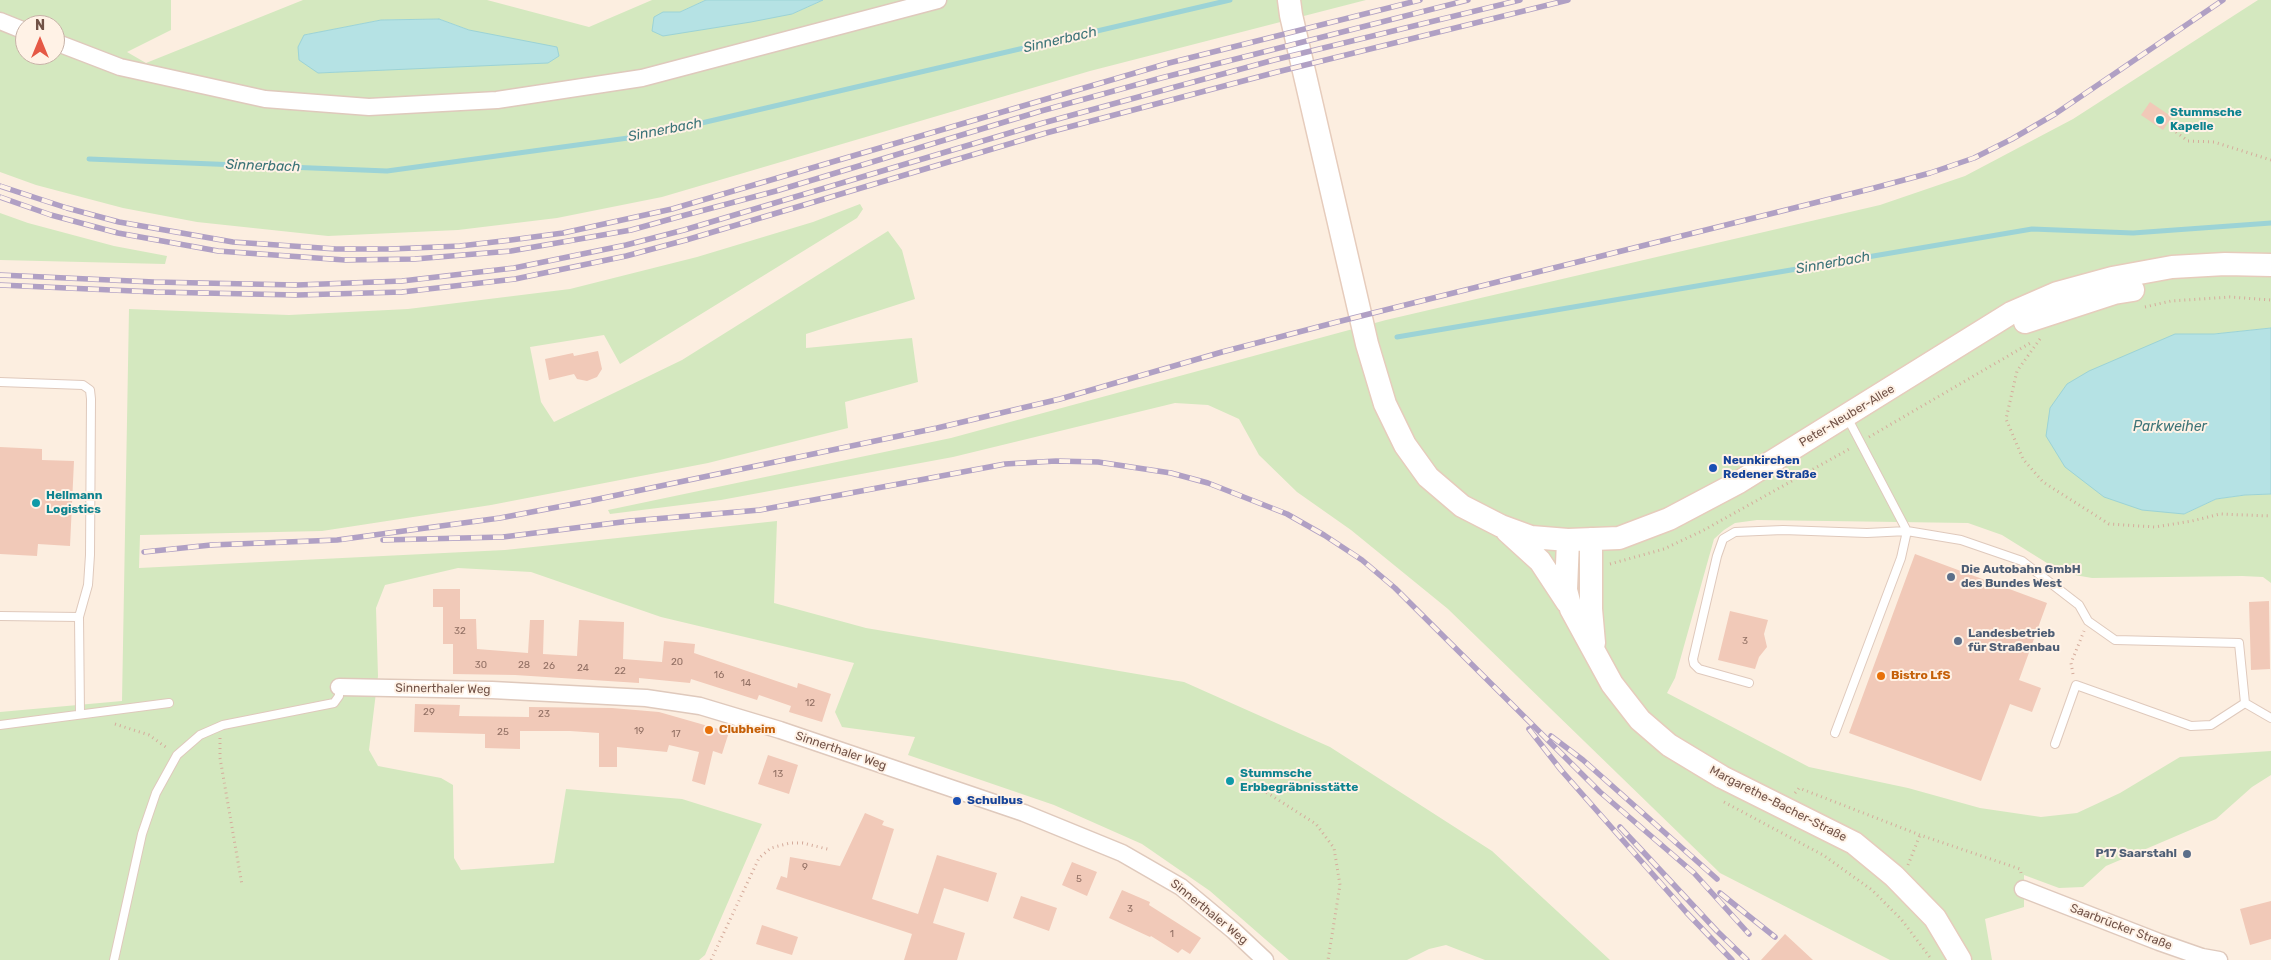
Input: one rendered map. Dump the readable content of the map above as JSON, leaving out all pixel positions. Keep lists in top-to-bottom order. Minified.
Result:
{"streets":{"main road":["Peter-Neuber-Allee","Margarethe-Bacher-Straße"],"street":["Sinnerthaler Weg","Saarbrücker Straße"]},"crossings":[["Peter-Neuber-Allee","Margarethe-Bacher-Straße"]],"water":["Sinnerbach","Parkweiher"],"places":["Stummsche Kapelle","Neunkirchen Redener Straße","Hellmann Logistics","Die Autobahn GmbH des Bundes West","Landesbetrieb für Straßenbau","Bistro LfS","Clubheim","Stummsche Erbbegräbnisstätte","Schulbus","P17 Saarstahl"],"house_numbers":["32","3","20","30","28","26","24","22","16","14","12","29","23","19","25","17","13","9","5","3","1"],"north":"top"}
